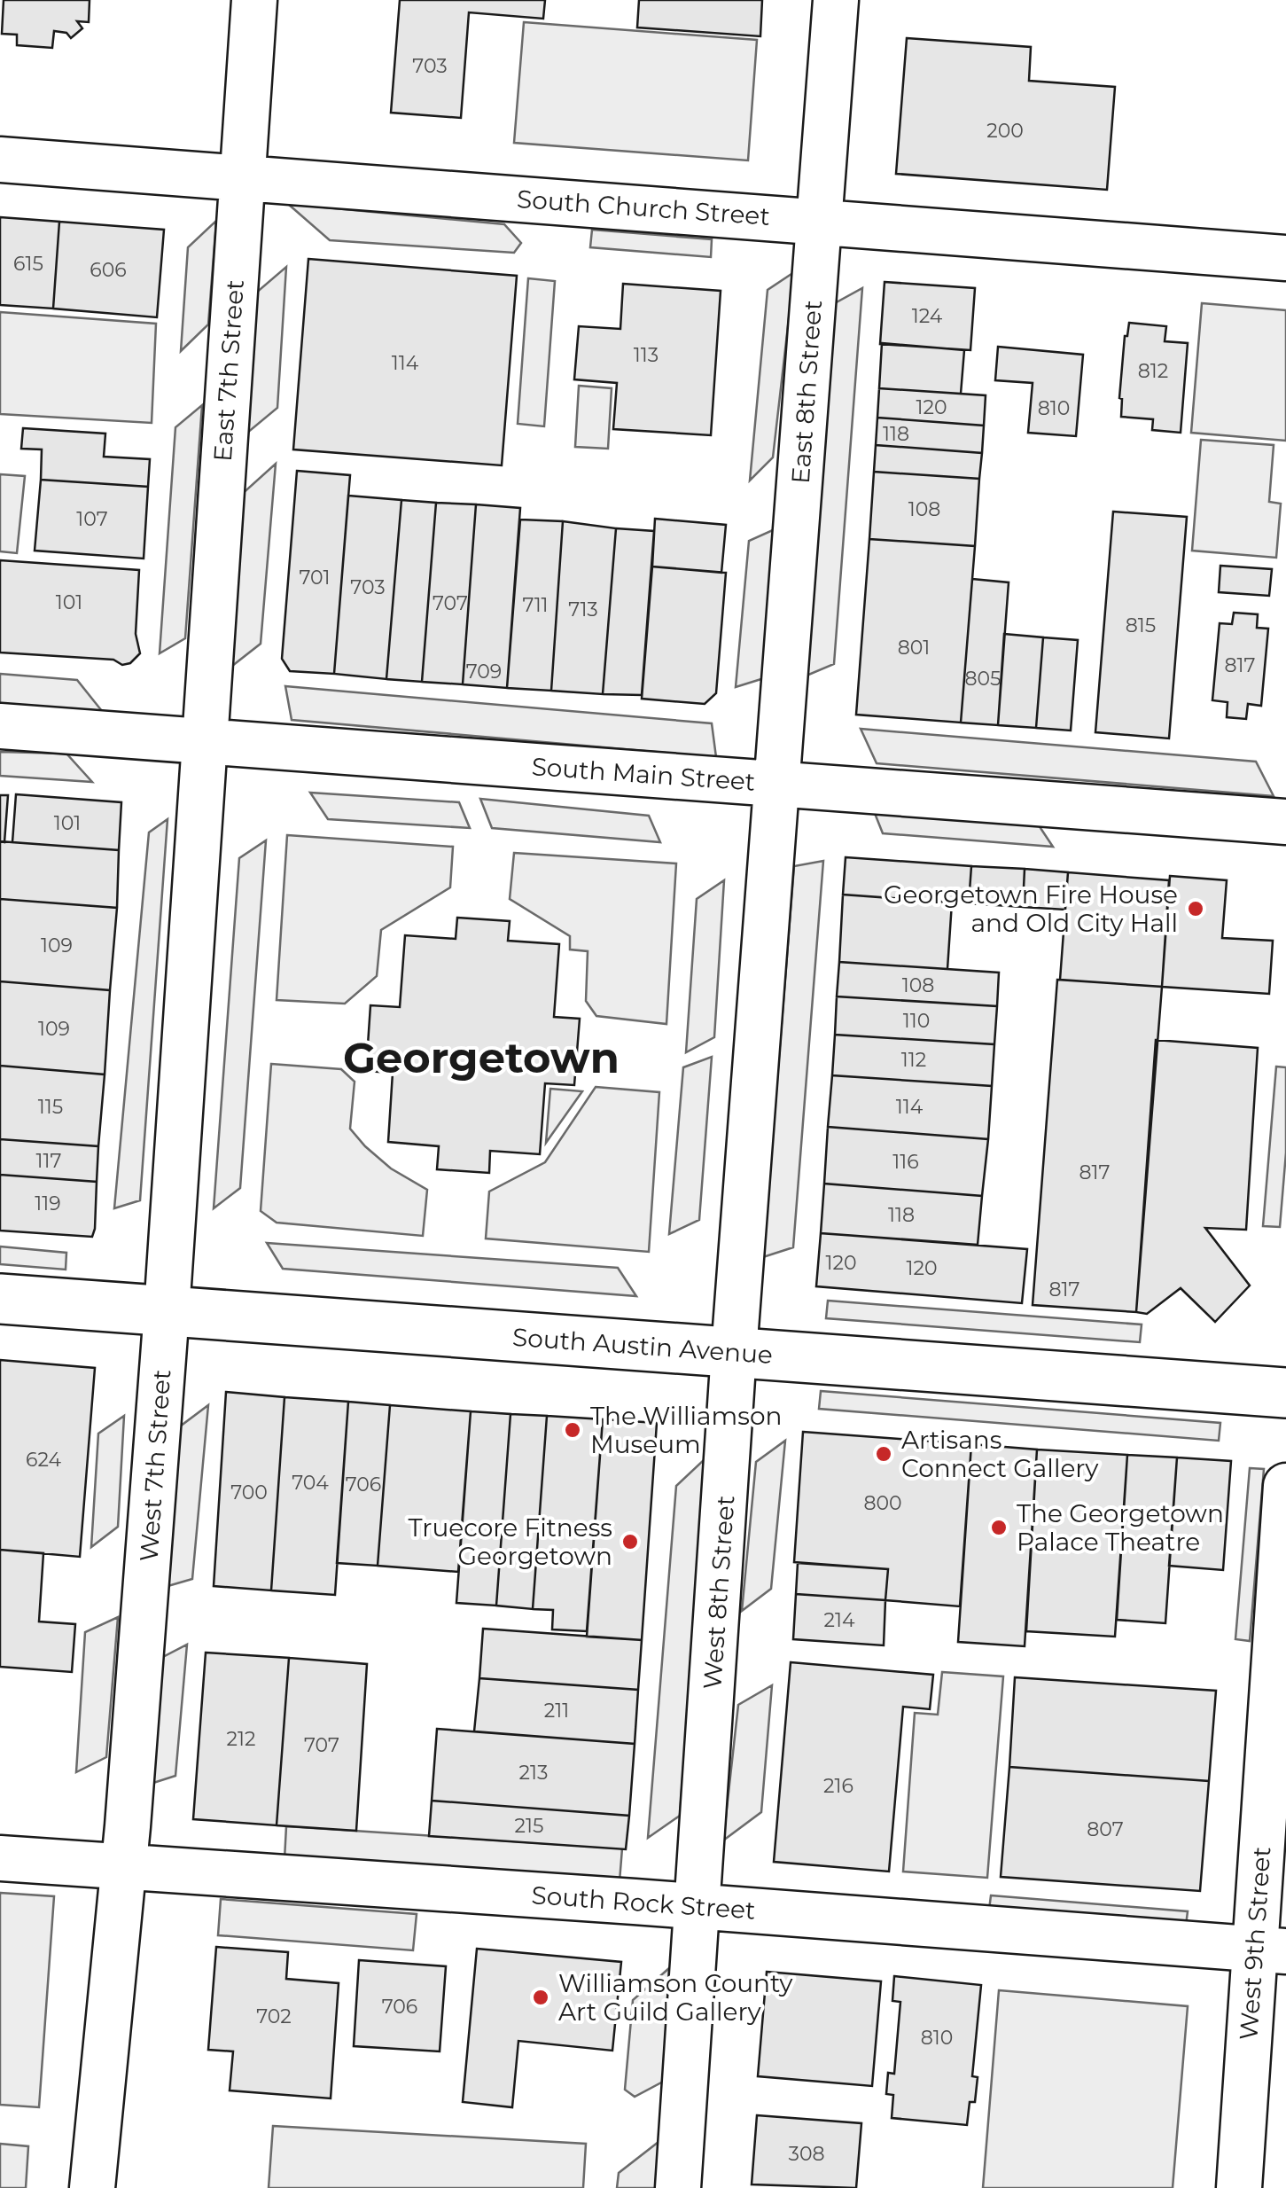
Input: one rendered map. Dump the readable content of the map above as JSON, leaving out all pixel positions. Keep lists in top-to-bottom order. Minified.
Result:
{"streets":{"main road":["South Austin Avenue"],"street":["South Church Street","East 7th Street","East 8th Street","South Main Street","West 7th Street","West 8th Street","South Rock Street","West 9th Street"]},"crossings":[["South Church Street","East 7th Street"],["South Church Street","East 8th Street"],["East 7th Street","South Main Street"],["East 7th Street","West 7th Street"],["East 8th Street","South Main Street"],["East 8th Street","West 8th Street"],["South Main Street","West 7th Street"],["South Main Street","West 8th Street"],["South Austin Avenue","West 7th Street"],["South Austin Avenue","West 8th Street"],["West 7th Street","South Rock Street"],["West 8th Street","South Rock Street"],["South Rock Street","West 9th Street"]],"districts":["Georgetown"],"places":["Georgetown Fire House and Old City Hall","The Williamson Museum","Artisans Connect Gallery","The Georgetown Palace Theatre","Truecore Fitness Georgetown","Williamson County Art Guild Gallery"],"house_numbers":["703","200","615","606","124","113","114","812","120","810","118","108","107","701","703","101","707","711","713","815","801","817","709","805","101","109","108","110","109","112","115","114","117","116","817","119","118","120","120","817","624","704","706","700","800","214","211","212","707","213","216","215","807","706","702","810","308"]}
